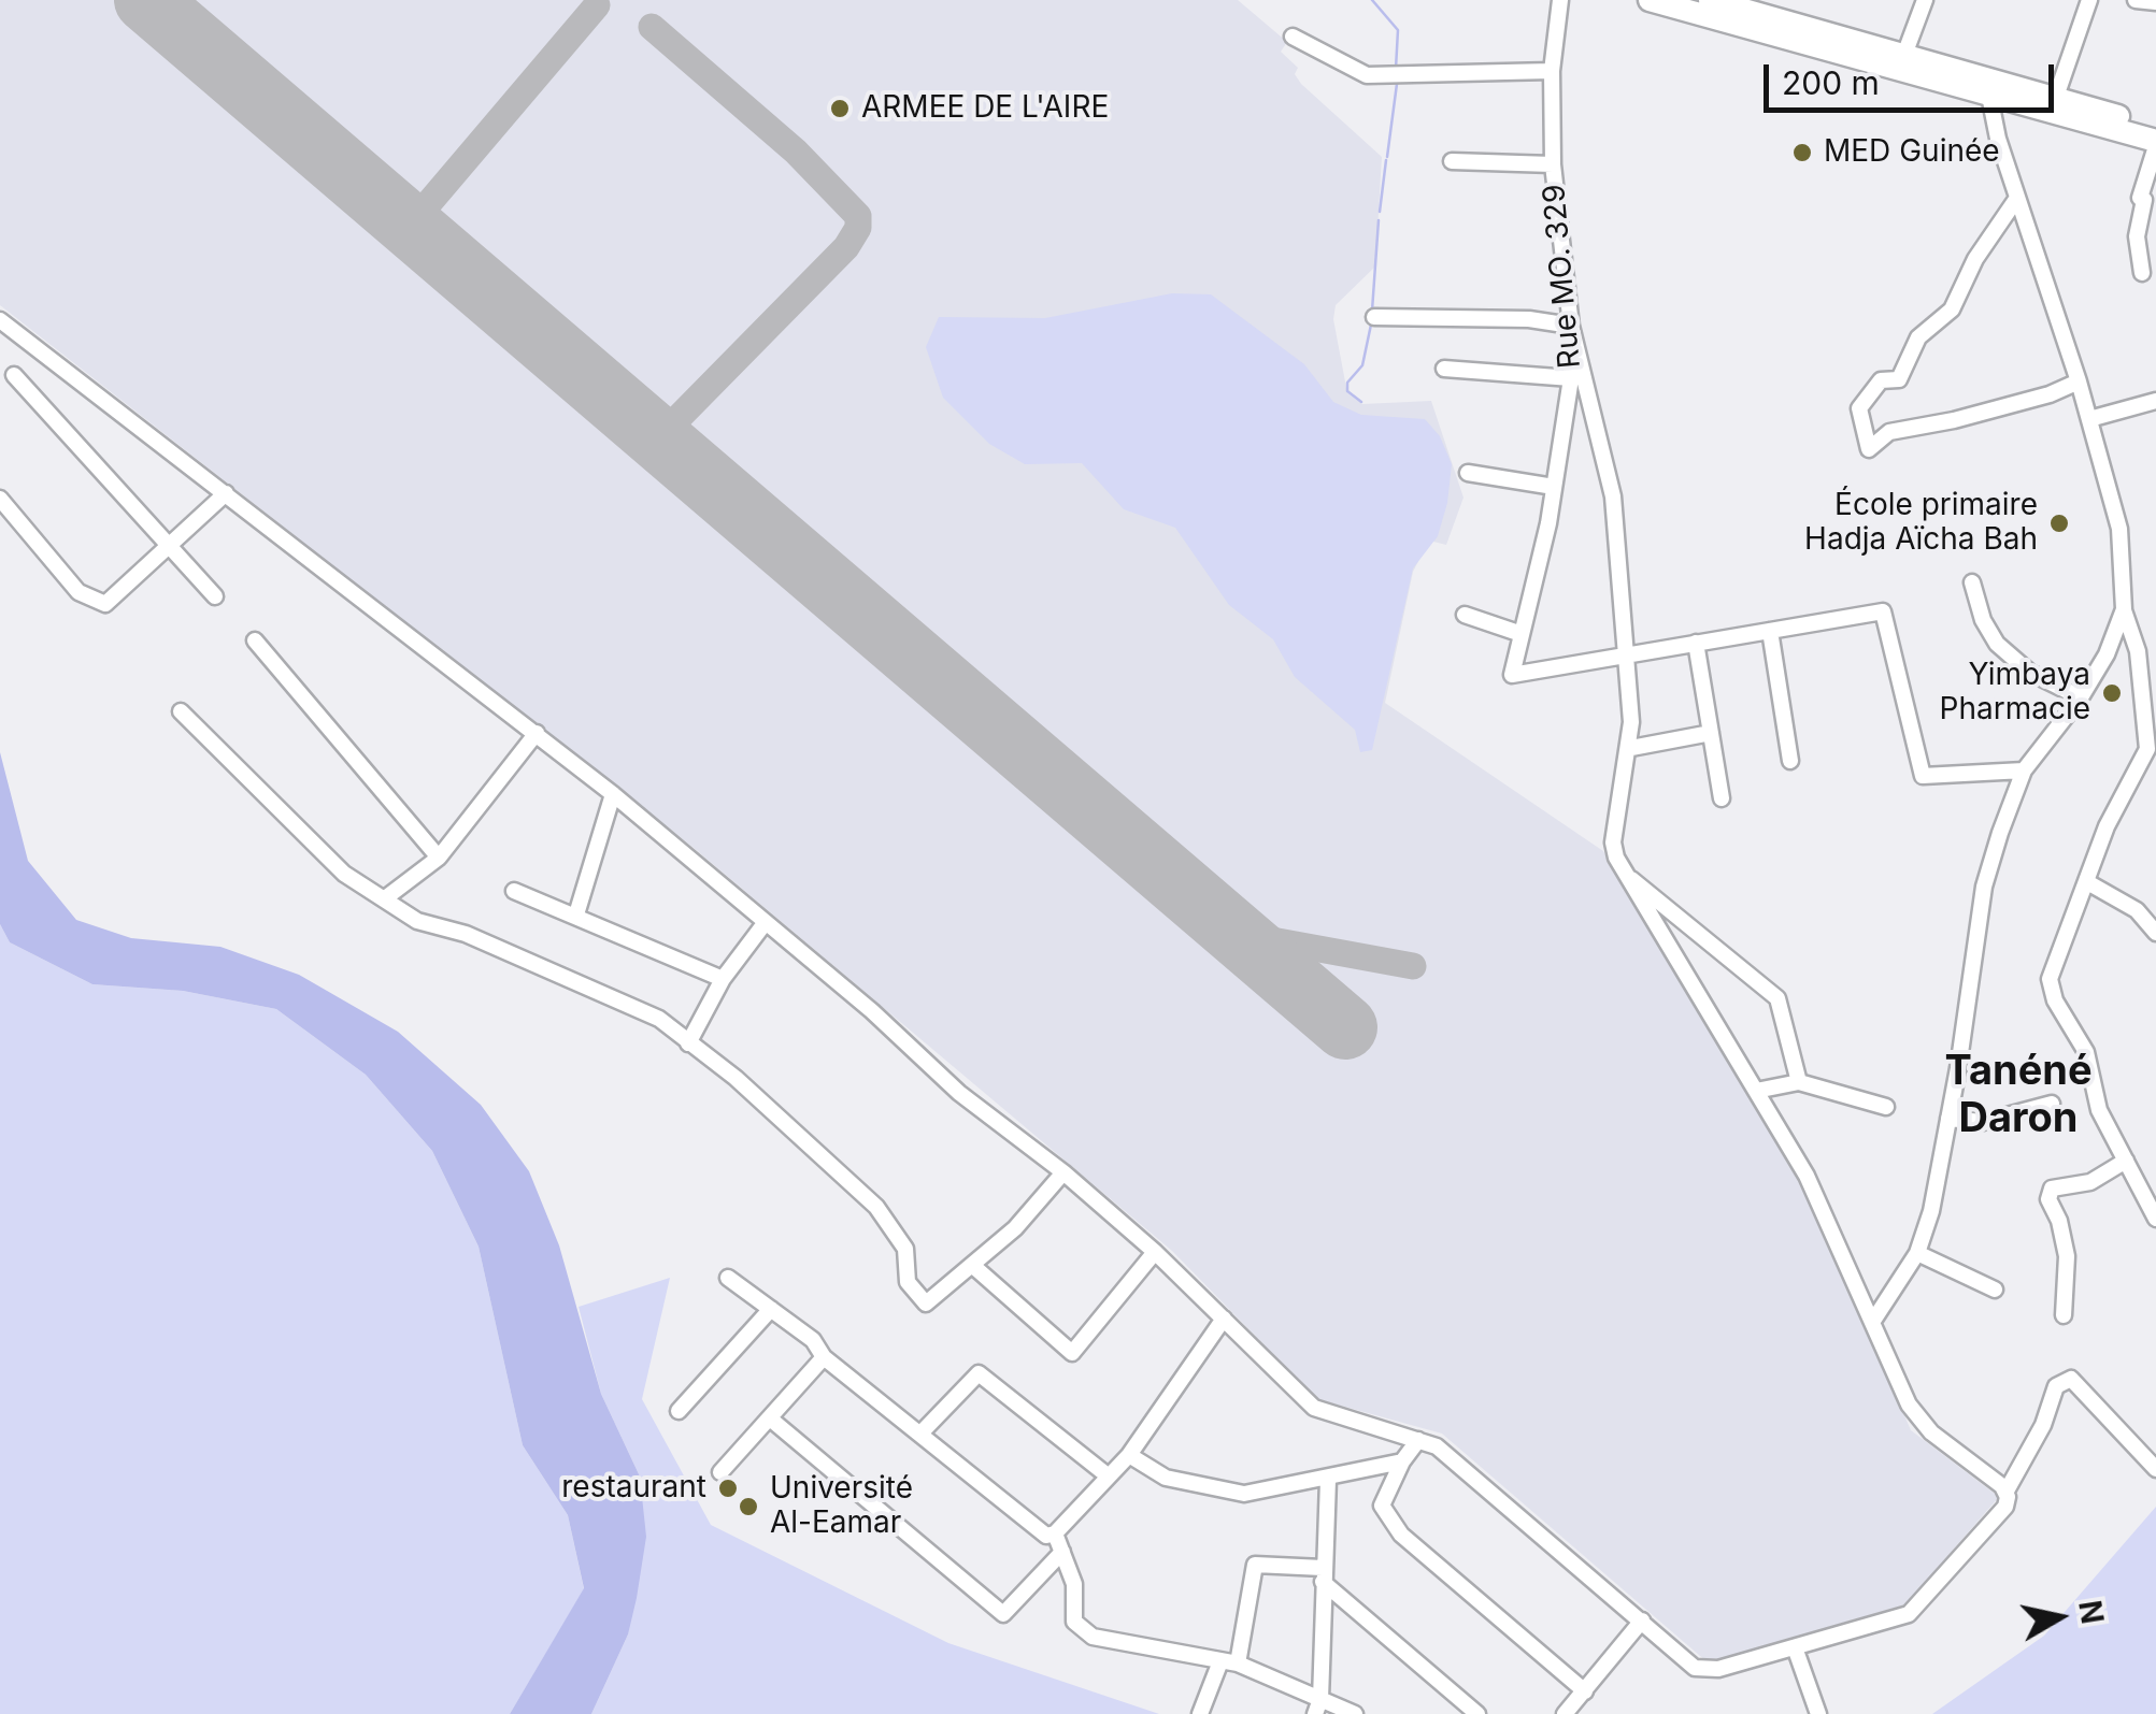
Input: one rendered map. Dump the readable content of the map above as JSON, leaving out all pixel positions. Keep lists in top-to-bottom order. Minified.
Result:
{"streets":{"street":["Rue MO. 329"]},"districts":["Tanéné Daron"],"places":["ARMEE DE L'AIRE","MED Guinée","École primaire Hadja Aïcha Bah","Yimbaya Pharmacie","restaurant","Université Al-Eamar"],"scale_bar":"200 m","north":"right"}
